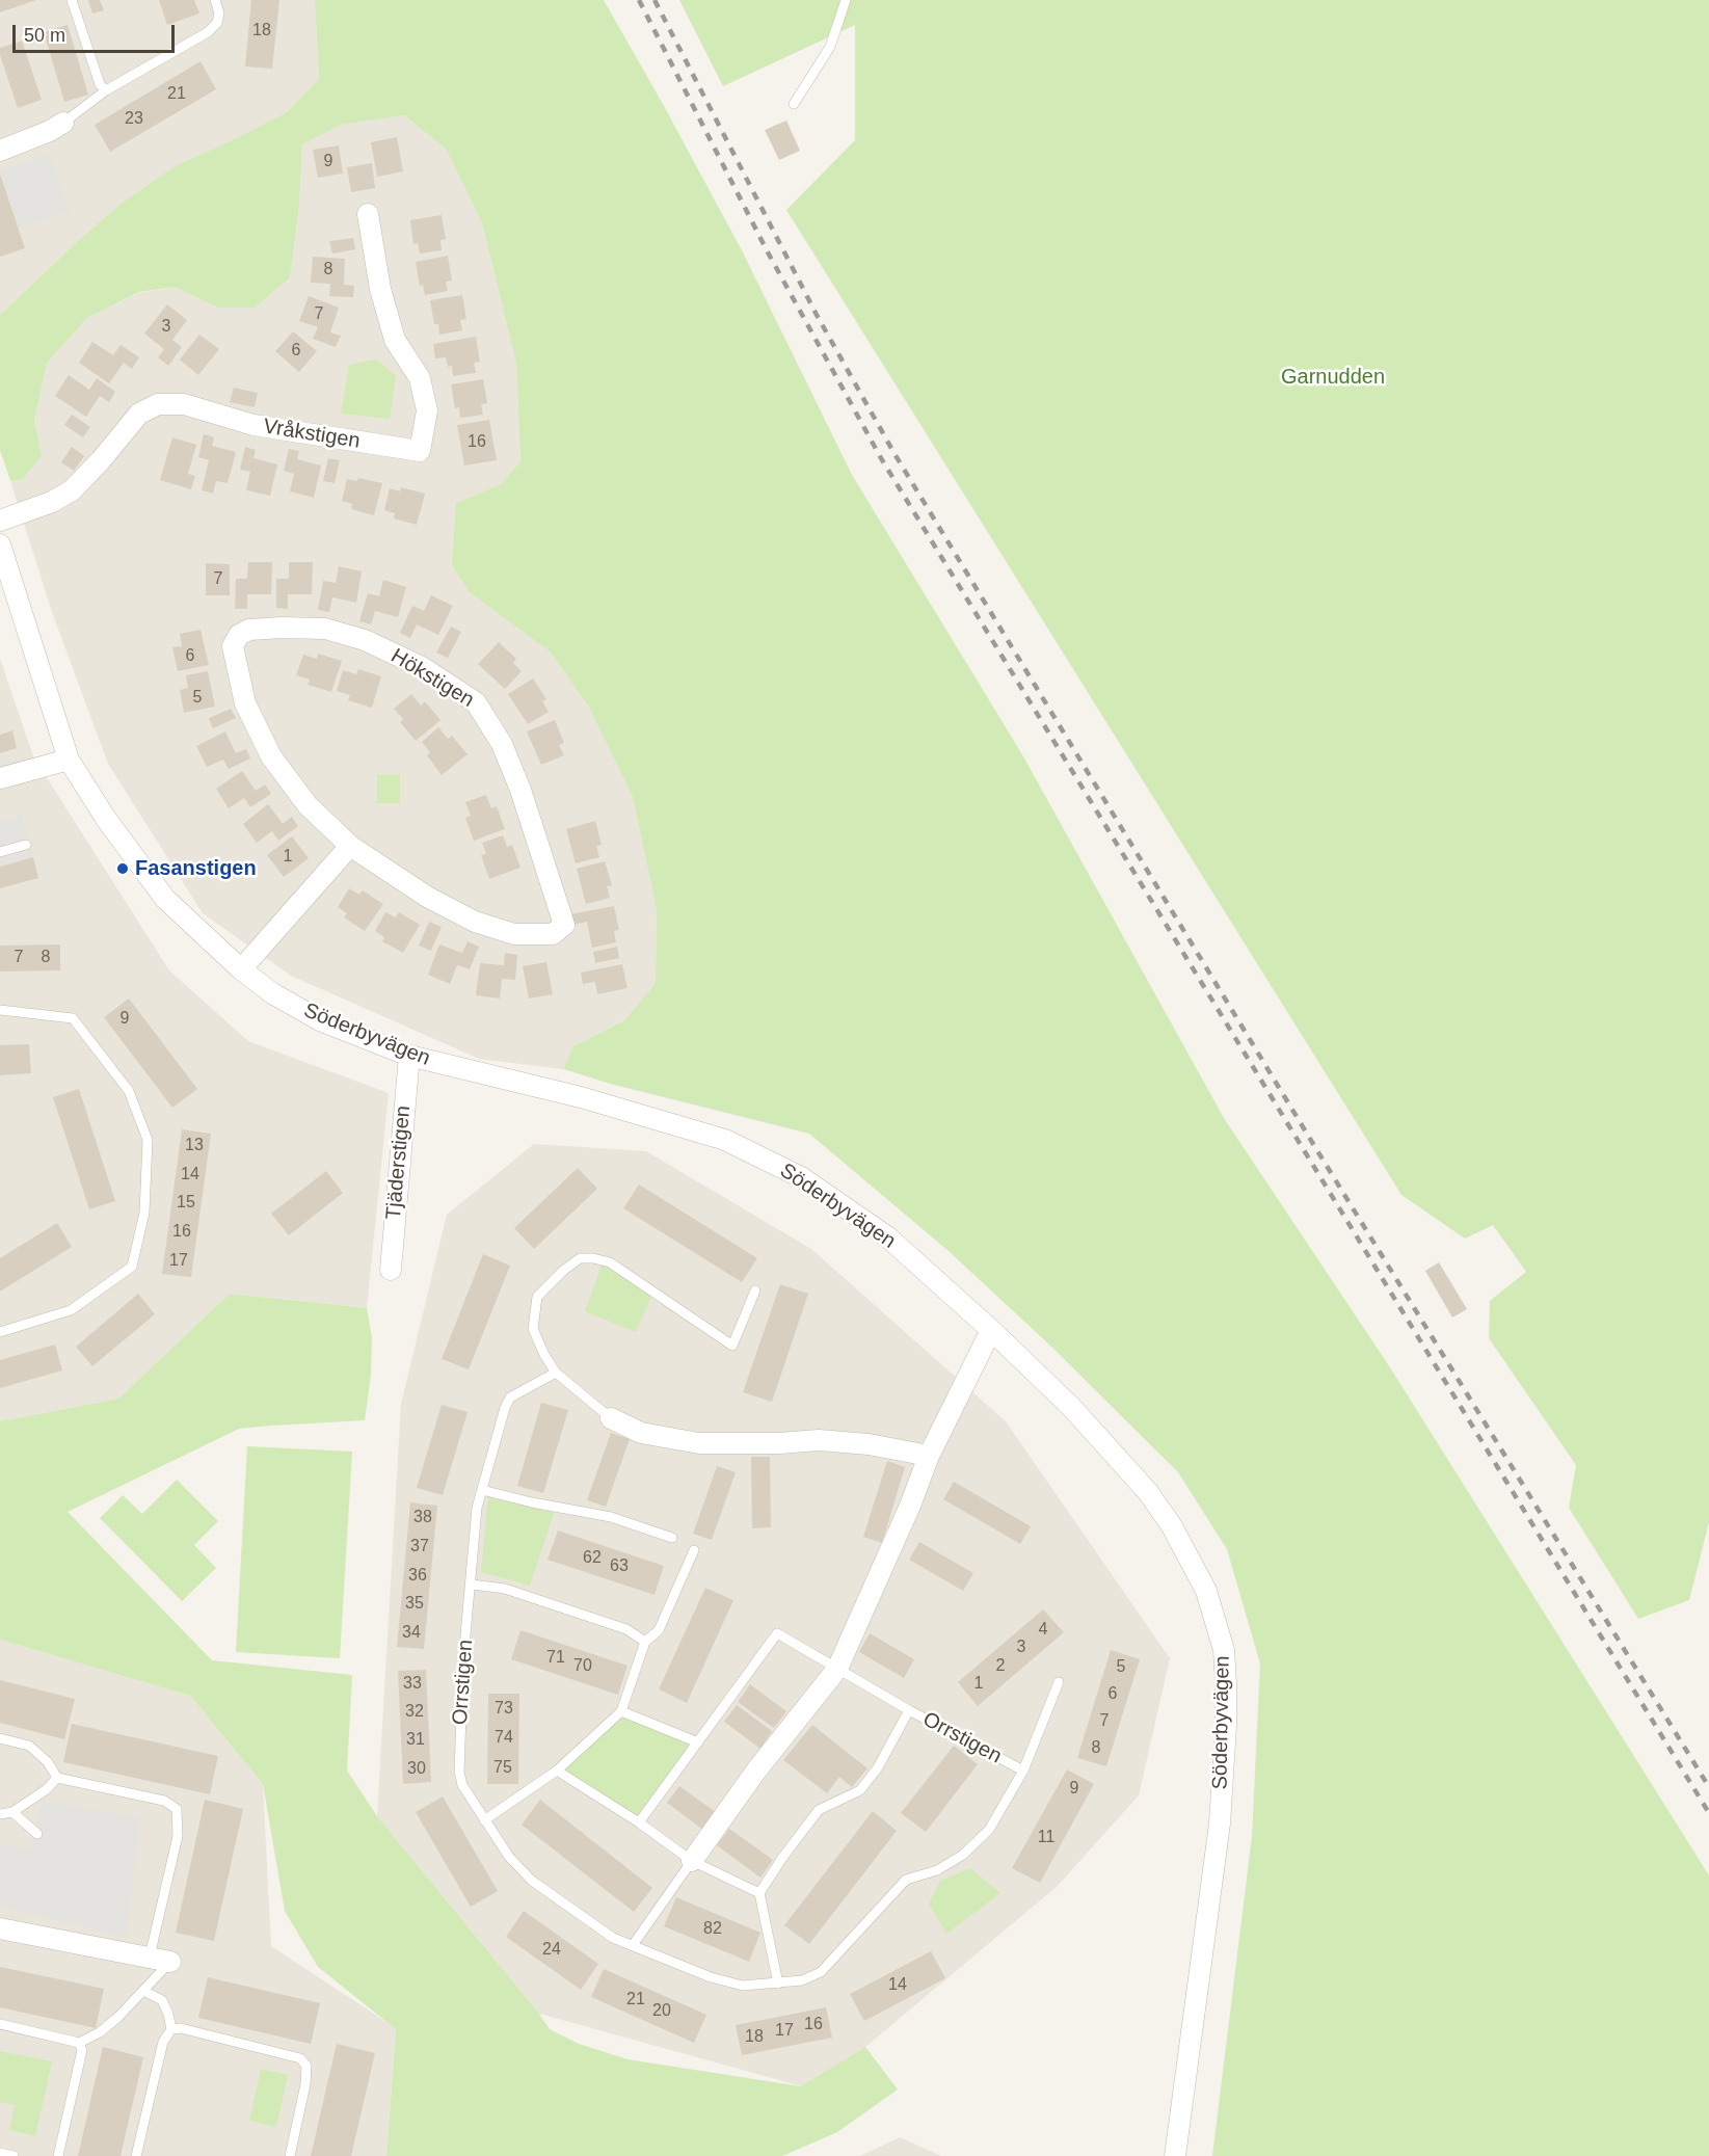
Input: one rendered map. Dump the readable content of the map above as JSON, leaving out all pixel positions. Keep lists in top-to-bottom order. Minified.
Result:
{"streets":{"street":["Vråkstigen","Hökstigen","Söderbyvägen","Tjäderstigen"],"lane":["Orrstigen"]},"crossings":[["Söderbyvägen","Tjäderstigen"]],"parks":["Garnudden"],"places":["Fasanstigen"],"house_numbers":["18","21","23","9","8","7","3","6","16","7","6","5","1","7","8","9","13","14","15","16","17","38","37","62","63","36","35","4","34","3","71","70","2","5","33","1","6","73","32","7","74","31","8","75","30","9","11","82","24","14","21","20","16","17","18"],"scale_bar":"50 m"}
